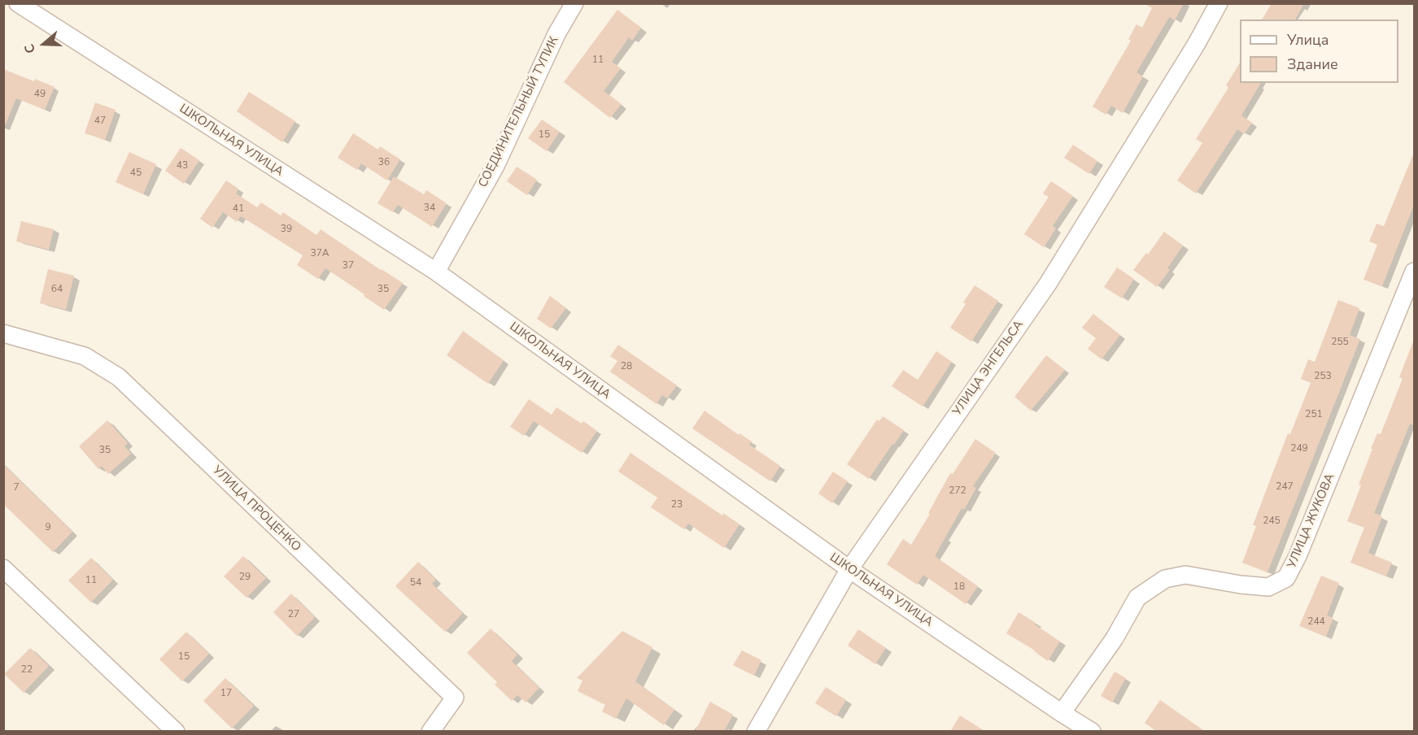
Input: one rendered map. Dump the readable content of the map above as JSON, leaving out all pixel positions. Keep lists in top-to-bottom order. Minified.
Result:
{"streets":{"street":["СОЕДИНИТЕЛЬНЫЙ ТУПИК","ШКОЛЬНАЯ УЛИЦА","УЛИЦА ЭНГЕЛЬСА","УЛИЦА ПРОЦЕНКО","УЛИЦА ЖУКОВА"]},"crossings":[["СОЕДИНИТЕЛЬНЫЙ ТУПИК","ШКОЛЬНАЯ УЛИЦА"],["ШКОЛЬНАЯ УЛИЦА","УЛИЦА ЭНГЕЛЬСА"],["ШКОЛЬНАЯ УЛИЦА","УЛИЦА ЖУКОВА"]],"house_numbers":["11","49","47","15","36","43","45","34","41","39","37А","37","64","35","255","28","253","251","249","35","247","7","272","23","245","9","29","11","54","18","27","244","15","22","17"],"legend":["Улица","Здание"],"north":"left"}
